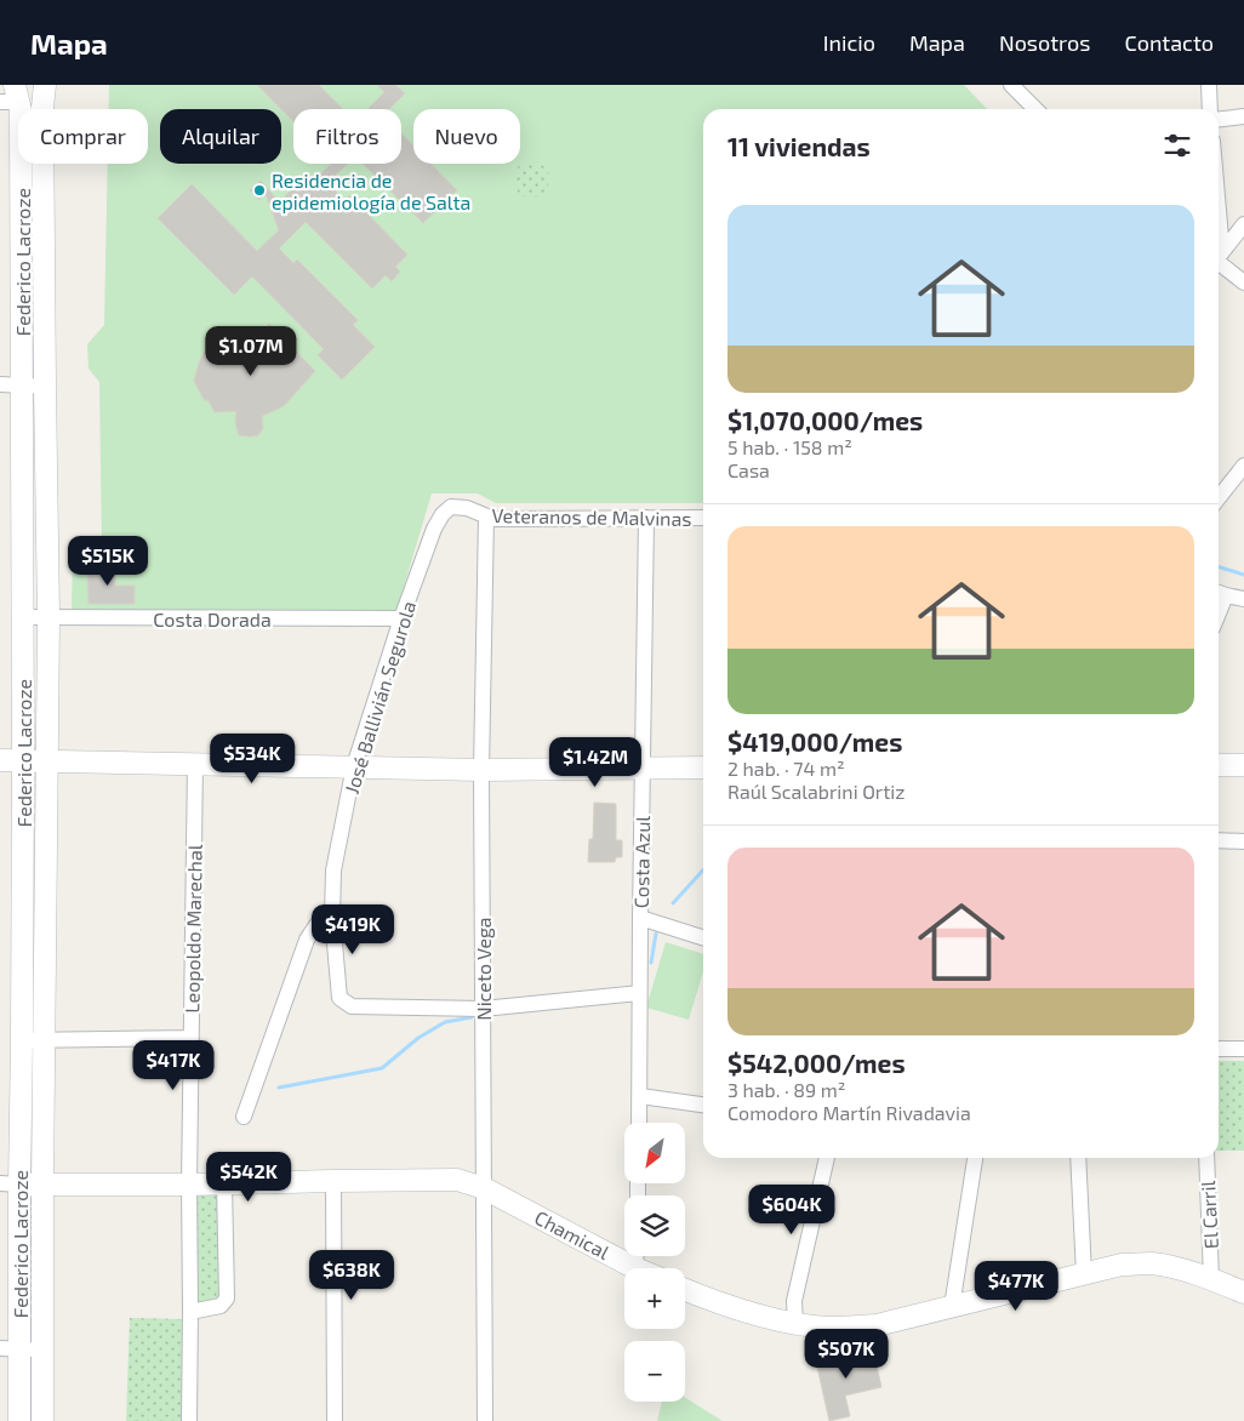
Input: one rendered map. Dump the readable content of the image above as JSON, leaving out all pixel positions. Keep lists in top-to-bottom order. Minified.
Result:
{"streets":{"main road":["Federico Lacroze","Chamical"],"street":["Veteranos de Malvinas","Costa Dorada","José Ballivián Segurola","Costa Azul","Leopoldo Marechal","Niceto Vega","El Carril"]},"crossings":[["Federico Lacroze","Costa Dorada"],["Federico Lacroze","Chamical"],["Veteranos de Malvinas","José Ballivián Segurola"],["Veteranos de Malvinas","Costa Azul"],["Veteranos de Malvinas","Niceto Vega"],["Costa Dorada","José Ballivián Segurola"],["José Ballivián Segurola","Niceto Vega"],["Leopoldo Marechal","Chamical"],["Niceto Vega","Chamical"]],"places":["Residencia de epidemiología de Salta"],"north":"bottom left","page":{"header":"Mapa","nav":["Inicio","Mapa","Nosotros","Contacto"],"chip":["Comprar","Alquilar","Filtros","Nuevo"],"heading":"11 viviendas","list":[{"name":"$1,070,000/mes","note":"5 hab. · 158 m² · Casa"},{"name":"$419,000/mes","note":"2 hab. · 74 m² · Raúl Scalabrini Ortiz"},{"name":"$542,000/mes","note":"3 hab. · 89 m² · Comodoro Martín Rivadavia"}],"price":["$1.07M","$515K","$534K","$1.42M","$419K","$417K","$542K","$604K","$638K","$477K","$507K"],"map_buttons":["+","−"]}}
